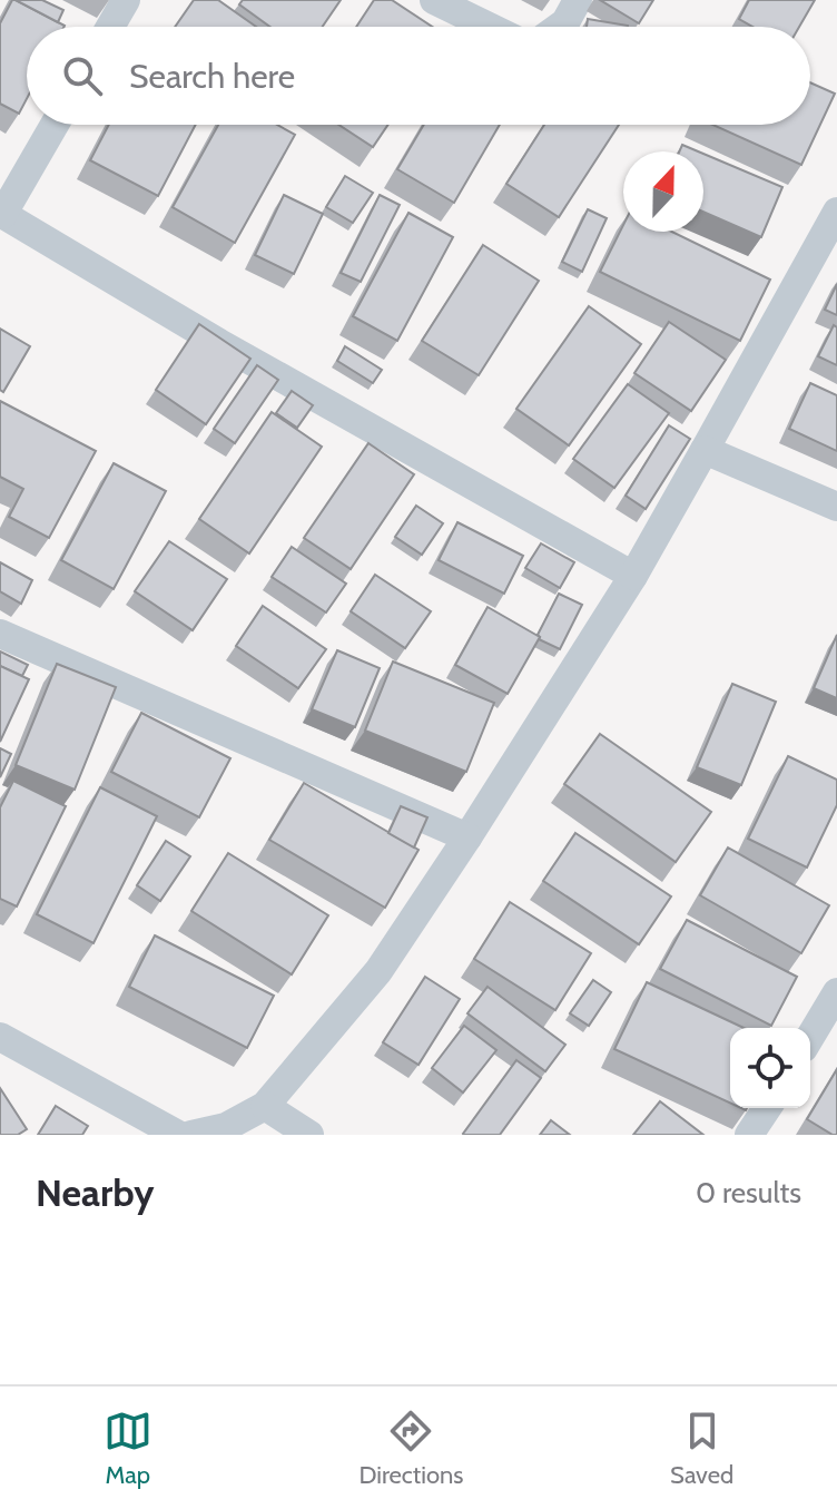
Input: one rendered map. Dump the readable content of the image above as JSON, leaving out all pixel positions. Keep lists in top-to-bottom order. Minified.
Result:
{"north":"top","page":{"search":"Search here","heading":["Nearby","0 results"],"nav":["Map","Directions","Saved"]}}
